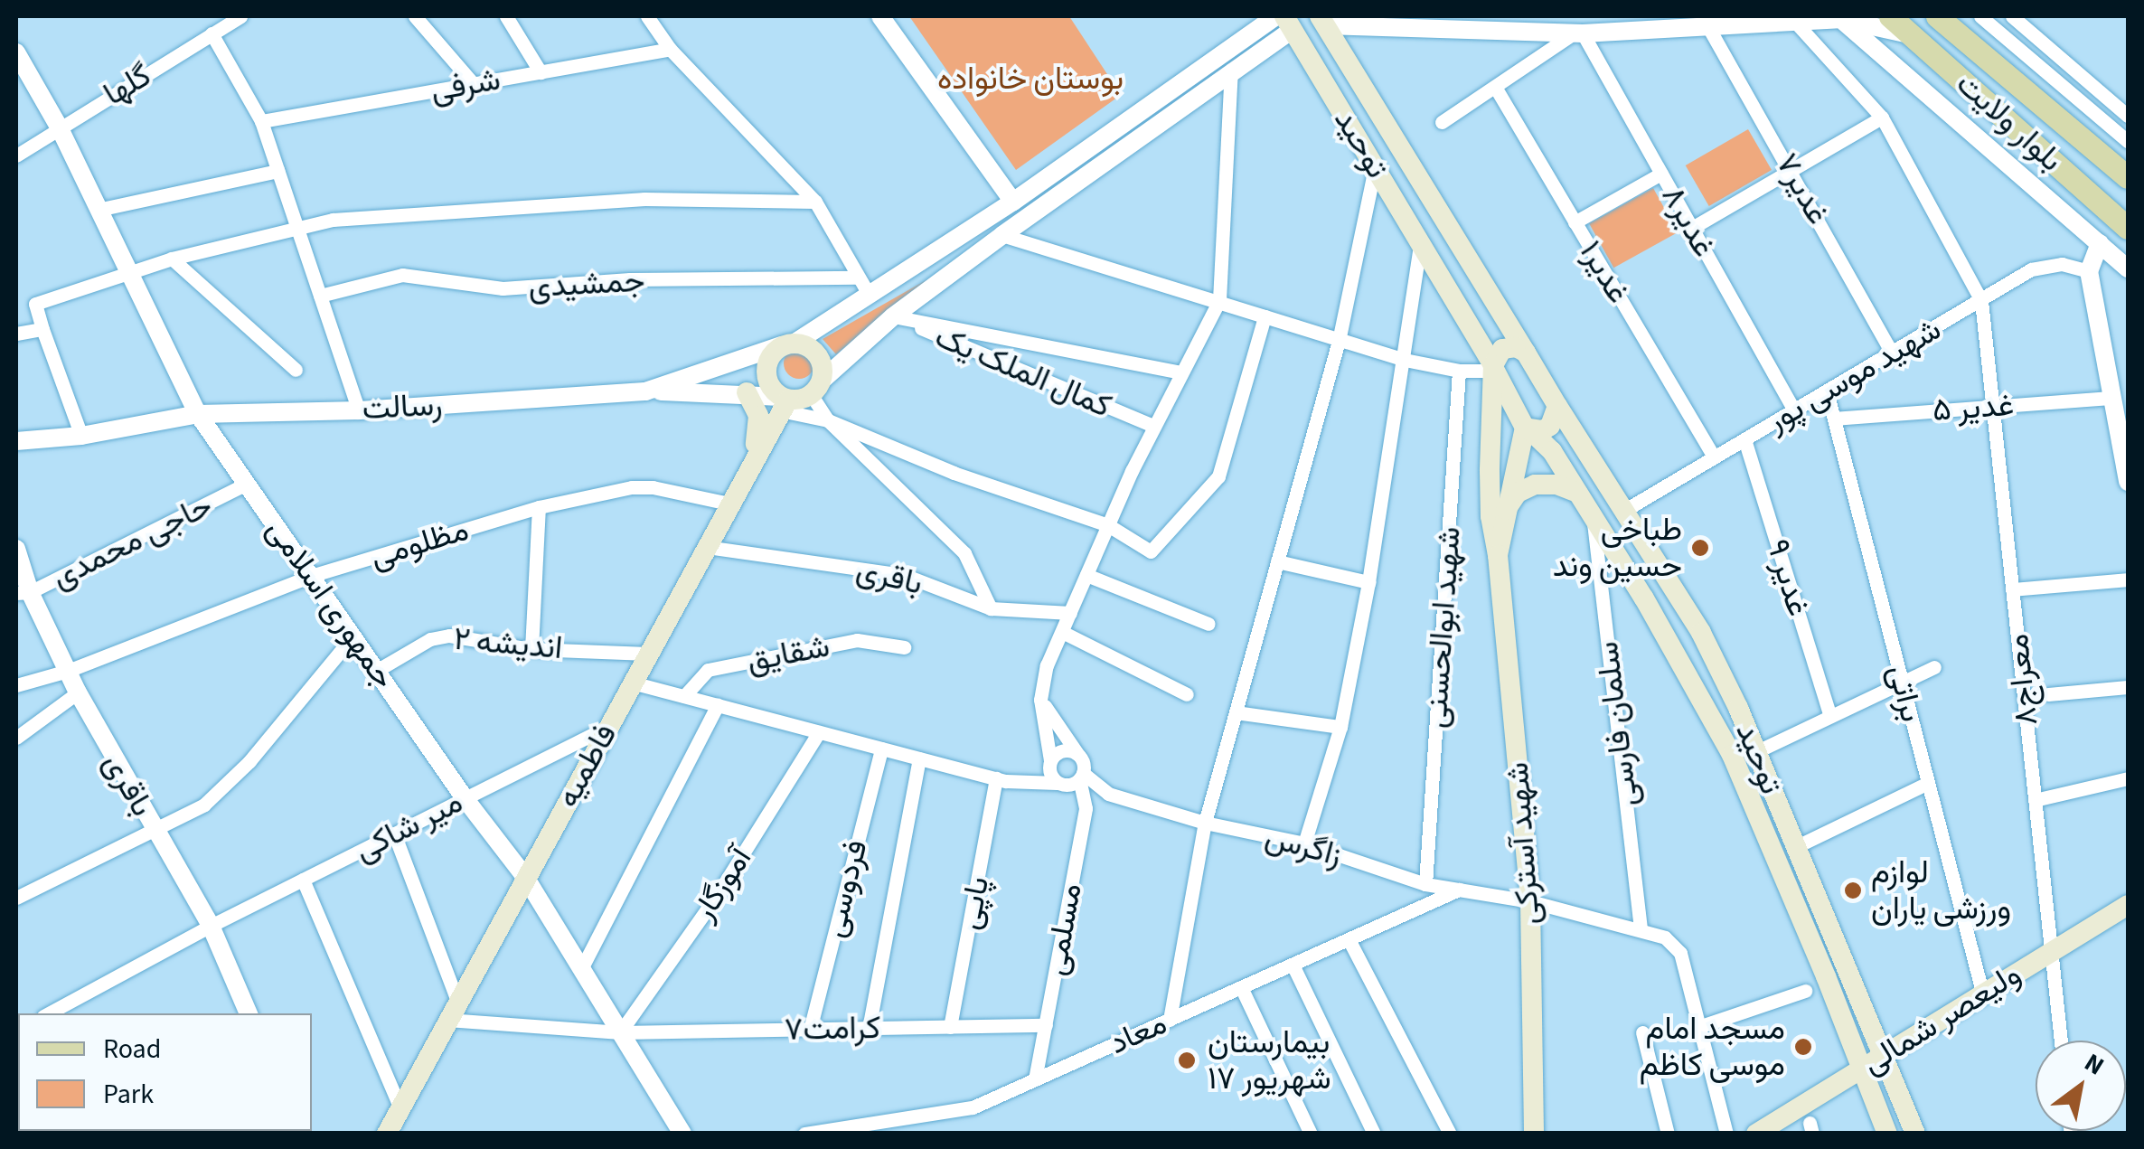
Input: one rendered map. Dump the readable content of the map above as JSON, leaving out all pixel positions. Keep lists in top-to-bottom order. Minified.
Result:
{"streets":{"main road":["بلوار ولایت","توحید","فاطمیه","شهید آسترکی","ولیعصر شمالی"],"street":["گلها","شرفی","غدیر۷","غدیر۸","غدیر۱","جمشیدی","کمال الملک یک","شهید موسی پور","رسالت","غدیر ۵","حاجی محمدی","مظلومی","باقری","غدیر ۹","جمهوری اسلامی","شهید ابوالحسنی","اندیشه ۲","شقایق","معراج۸","براتی","سلمان فارسی","میر شاکی","زاگرس","آموزگار","فردوسی","پاپی","مسلمی","کرامت۷","معاد"]},"crossings":[["گلها","جمهوری اسلامی"],["توحید","شهید موسی پور"],["توحید","رسالت"],["توحید","سلمان فارسی"],["توحید","ولیعصر شمالی"],["غدیر۷","شهید موسی پور"],["غدیر۸","شهید موسی پور"],["غدیر۱","شهید موسی پور"],["شهید موسی پور","غدیر ۹"],["شهید موسی پور","معراج۸"],["شهید موسی پور","براتی"],["رسالت","جمهوری اسلامی"],["رسالت","فاطمیه"],["غدیر ۵","معراج۸"],["غدیر ۵","براتی"],["حاجی محمدی","باقری"],["حاجی محمدی","جمهوری اسلامی"],["مظلومی","باقری"],["مظلومی","جمهوری اسلامی"],["مظلومی","فاطمیه"],["باقری","فاطمیه"],["باقری","میر شاکی"],["جمهوری اسلامی","اندیشه ۲"],["جمهوری اسلامی","فاطمیه"],["جمهوری اسلامی","میر شاکی"],["جمهوری اسلامی","آموزگار"],["جمهوری اسلامی","کرامت۷"],["شهید ابوالحسنی","زاگرس"],["اندیشه ۲","فاطمیه"],["معراج۸","ولیعصر شمالی"],["براتی","ولیعصر شمالی"],["سلمان فارسی","زاگرس"],["فاطمیه","میر شاکی"],["فاطمیه","کرامت۷"],["شهید آسترکی","زاگرس"],["زاگرس","مسلمی"],["زاگرس","معاد"],["آموزگار","کرامت۷"],["فردوسی","کرامت۷"],["پاپی","کرامت۷"],["مسلمی","کرامت۷"],["مسلمی","معاد"]],"parks":["بوستان خانواده"],"places":["طباخی حسین وند","لوازم ورزشی یاران","مسجد امام موسی کاظم","بیمارستان ۱۷ شهریور"],"legend":["Road","Park"],"north":"top right"}
